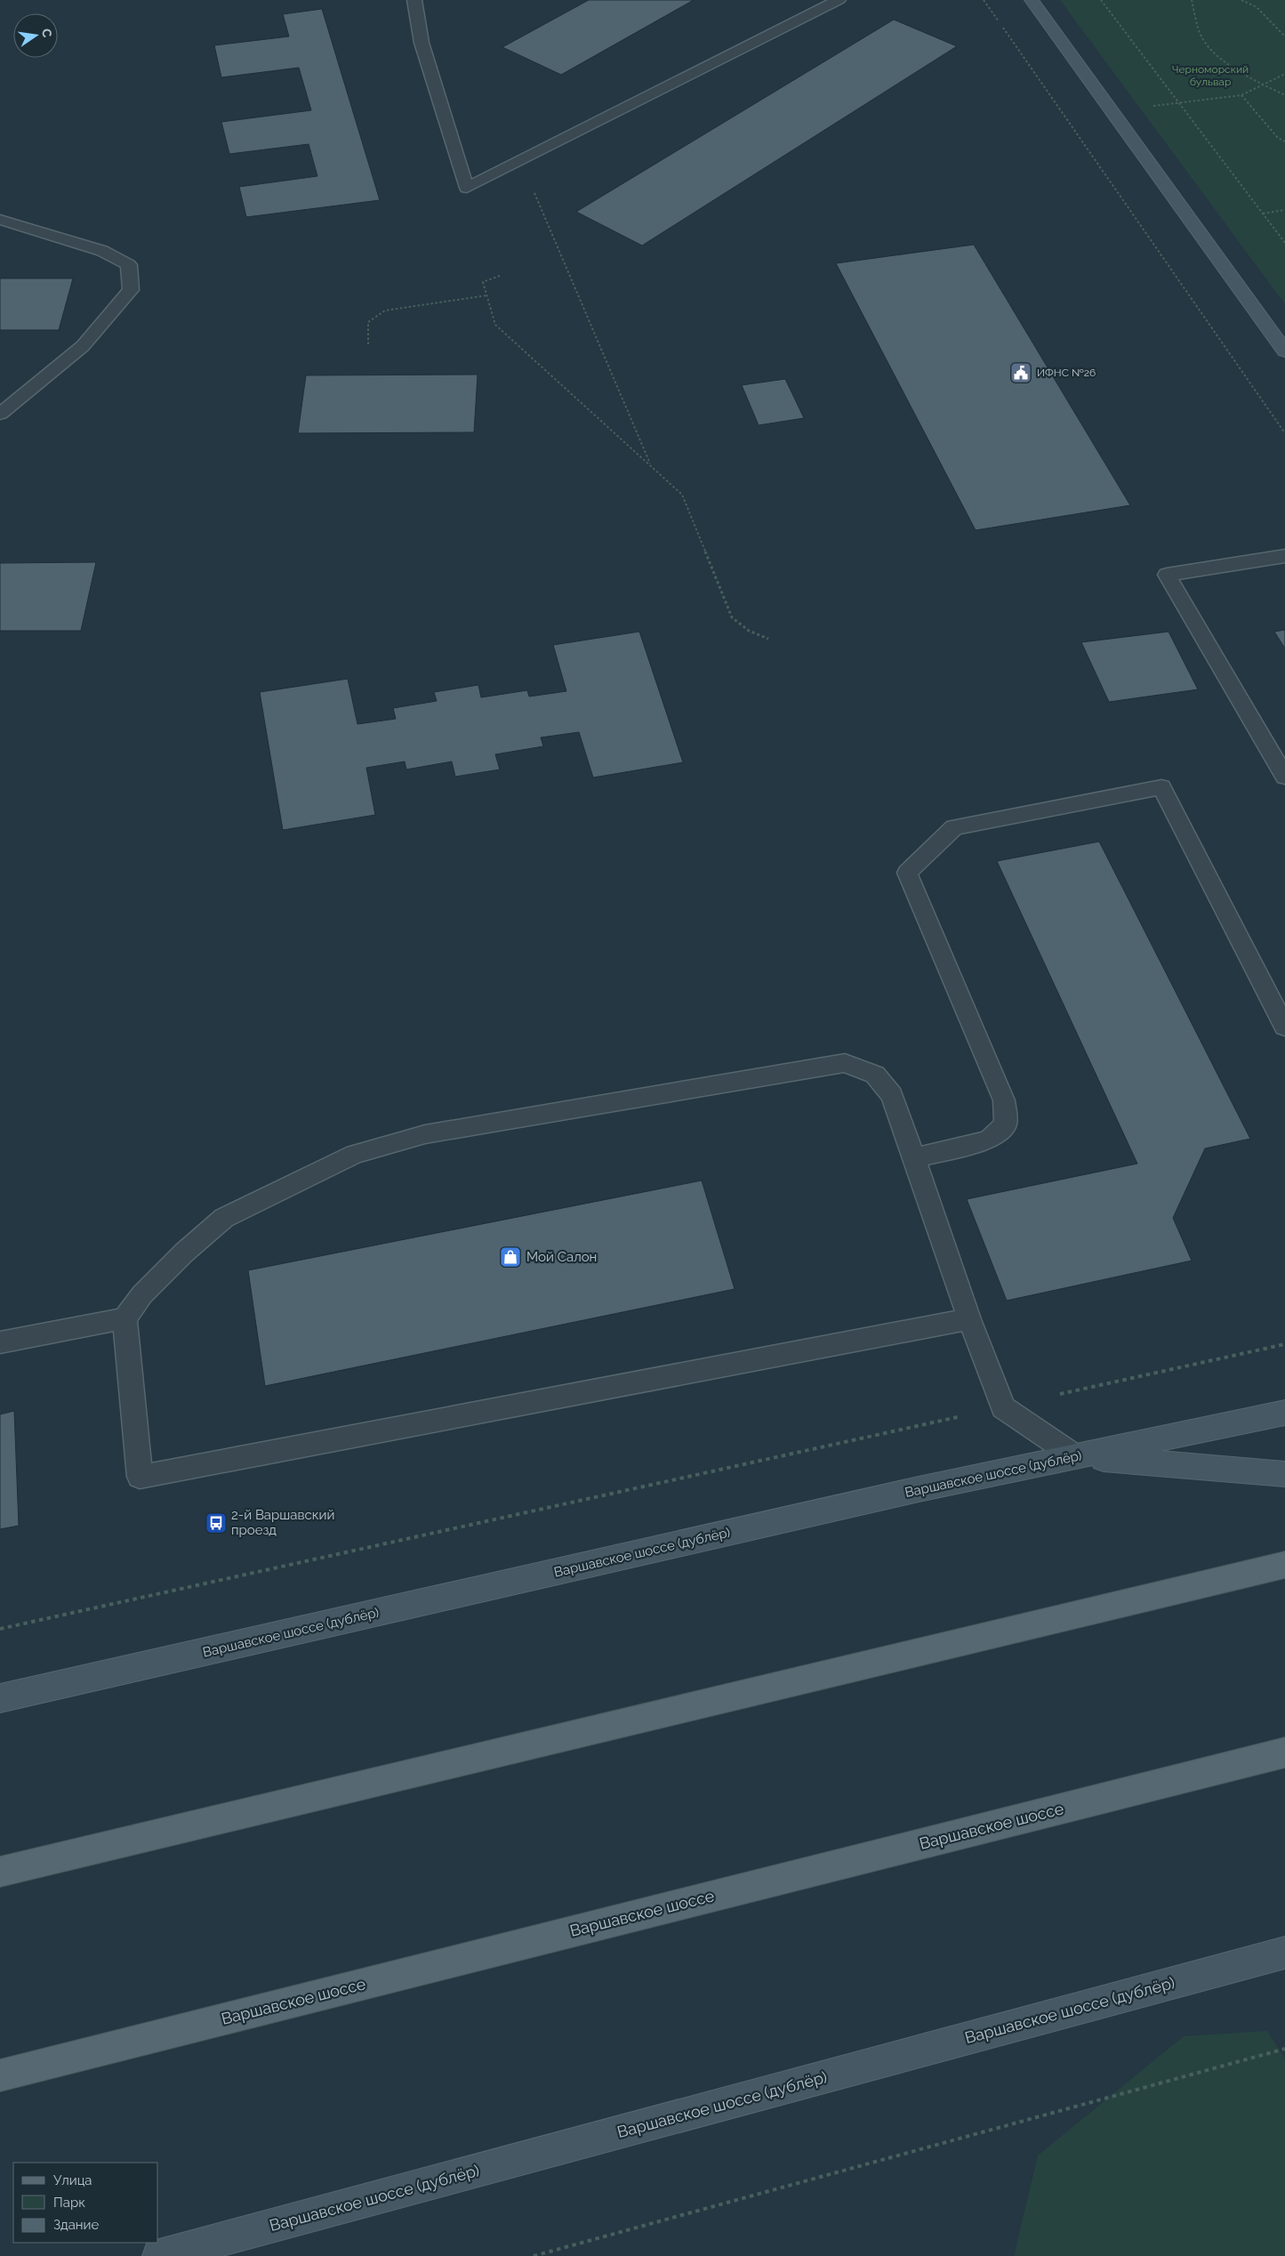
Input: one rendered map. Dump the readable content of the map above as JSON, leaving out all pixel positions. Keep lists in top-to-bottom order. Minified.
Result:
{"streets":{"main road":["Варшавское шоссе (дублёр)","Варшавское шоссе"]},"parks":["Черноморский бульвар"],"places":{"public building":["ИФНС №26"],"shop":["Мой Салон"],"bus stop":["2-й Варшавский проезд"]},"legend":["Улица","Парк","Здание"],"north":"right"}
